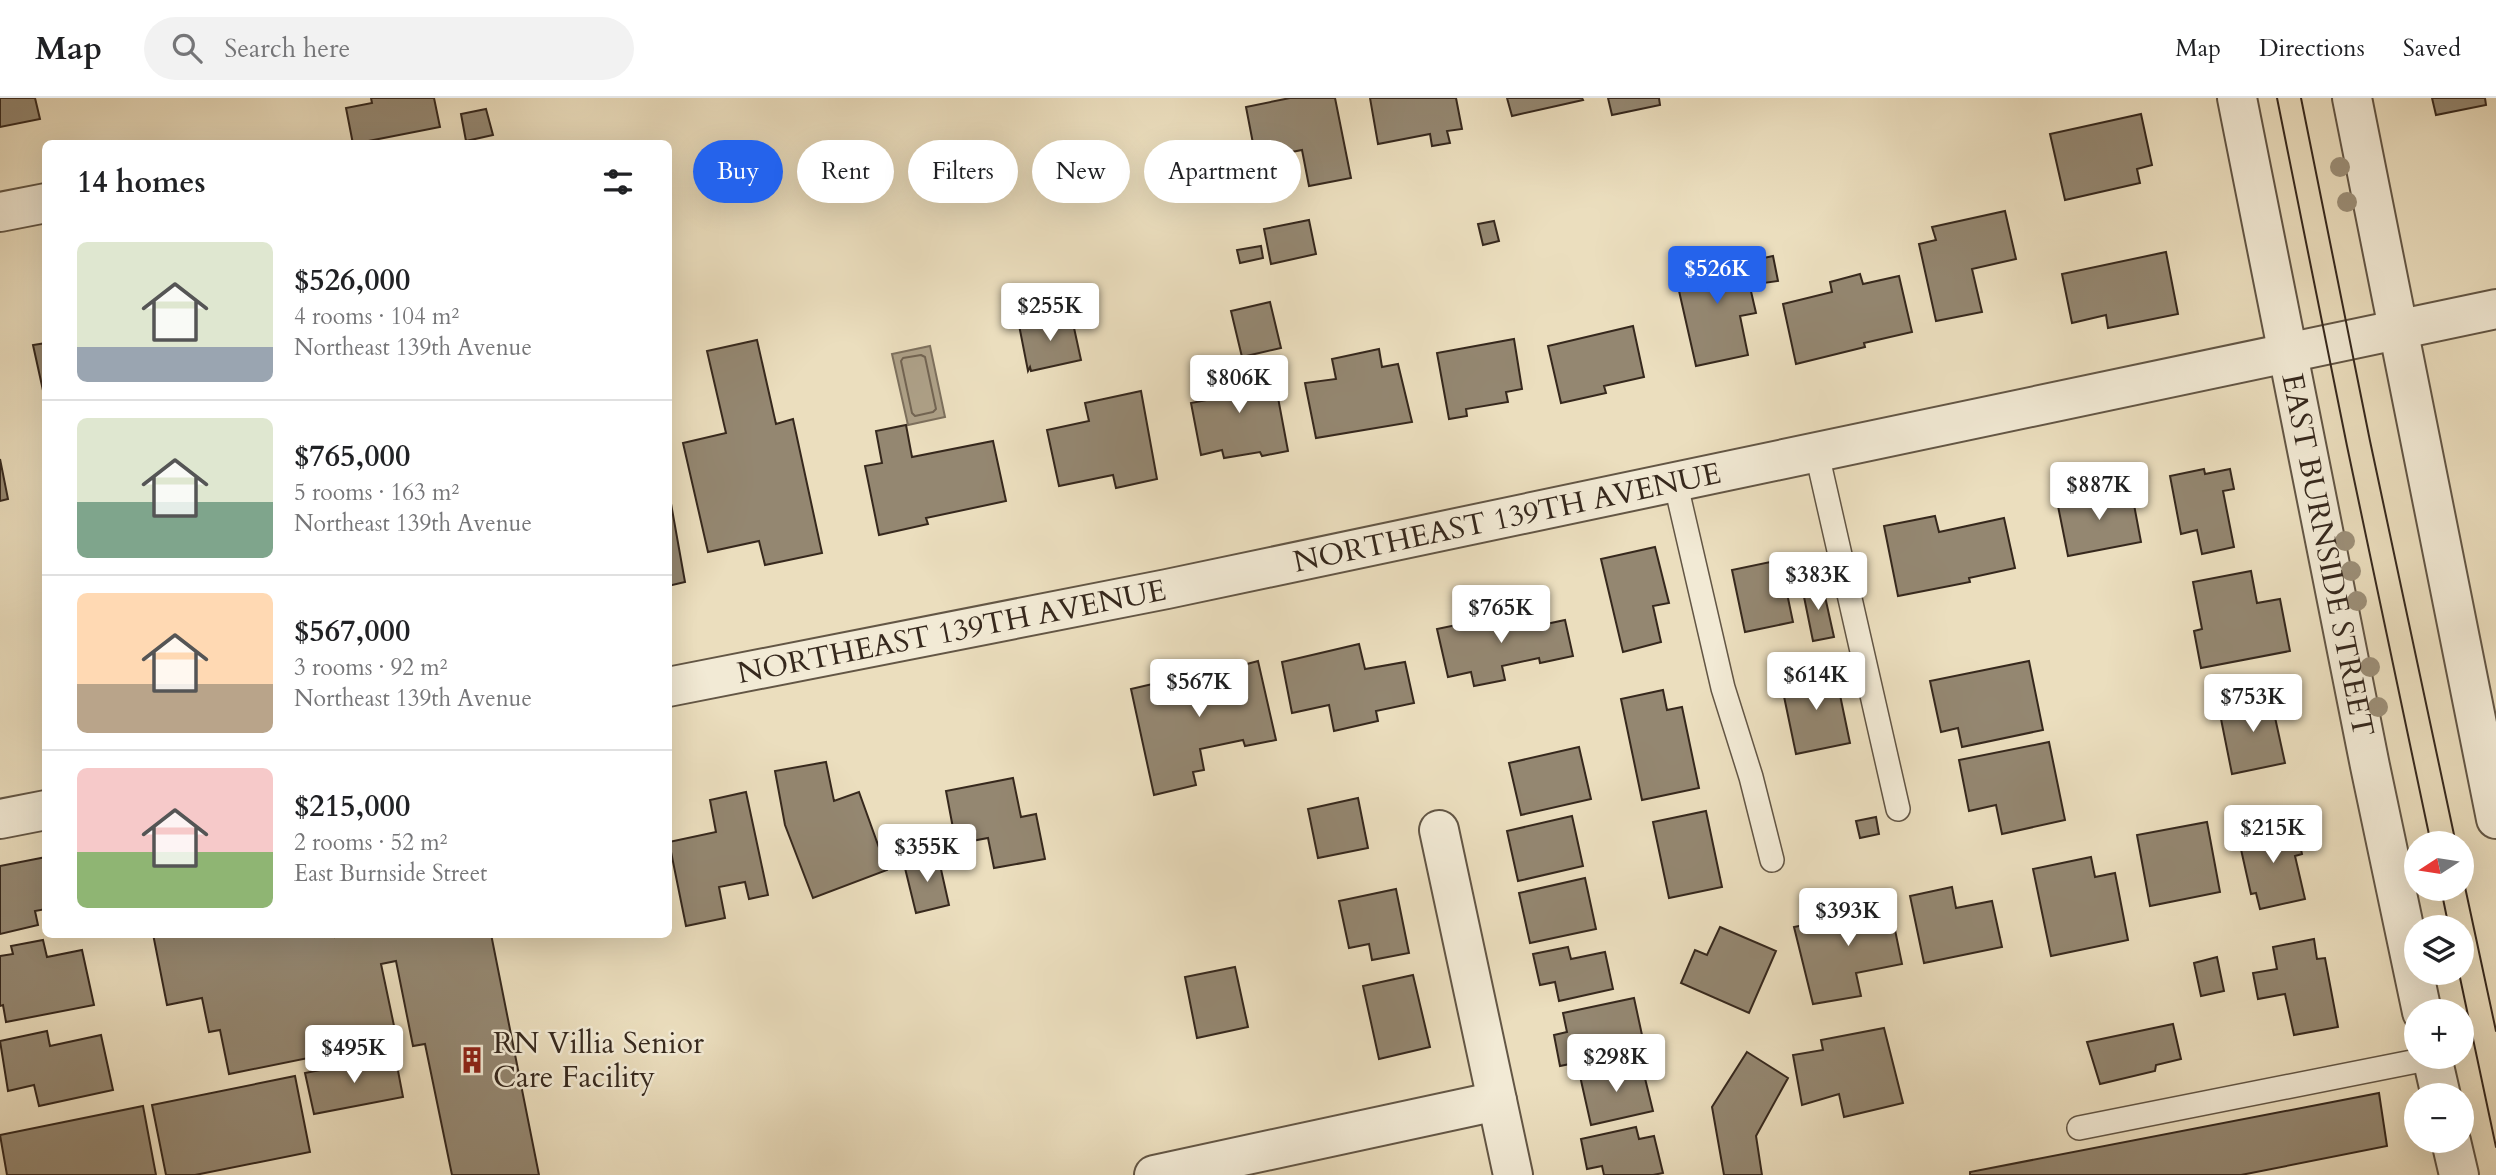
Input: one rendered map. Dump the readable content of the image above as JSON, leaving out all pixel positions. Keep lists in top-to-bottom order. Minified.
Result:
{"streets":{"street":["NORTHEAST 139TH AVENUE","EAST BURNSIDE STREET"]},"crossings":[["NORTHEAST 139TH AVENUE","EAST BURNSIDE STREET"]],"places":{"building":["RN Villia Senior Care Facility"]},"north":"left","page":{"header":"Map","search":"Search here","nav":["Map","Directions","Saved"],"chip":["Buy","Rent","Filters","New","Apartment"],"heading":"14 homes","list":[{"name":"$526,000","note":"4 rooms · 104 m² · Northeast 139th Avenue"},{"name":"$765,000","note":"5 rooms · 163 m² · Northeast 139th Avenue"},{"name":"$567,000","note":"3 rooms · 92 m² · Northeast 139th Avenue"},{"name":"$215,000","note":"2 rooms · 52 m² · East Burnside Street"}],"price":["$526K","$255K","$806K","$887K","$383K","$765K","$614K","$567K","$753K","$215K","$355K","$393K","$495K","$298K"],"map_buttons":["+","−"]}}
